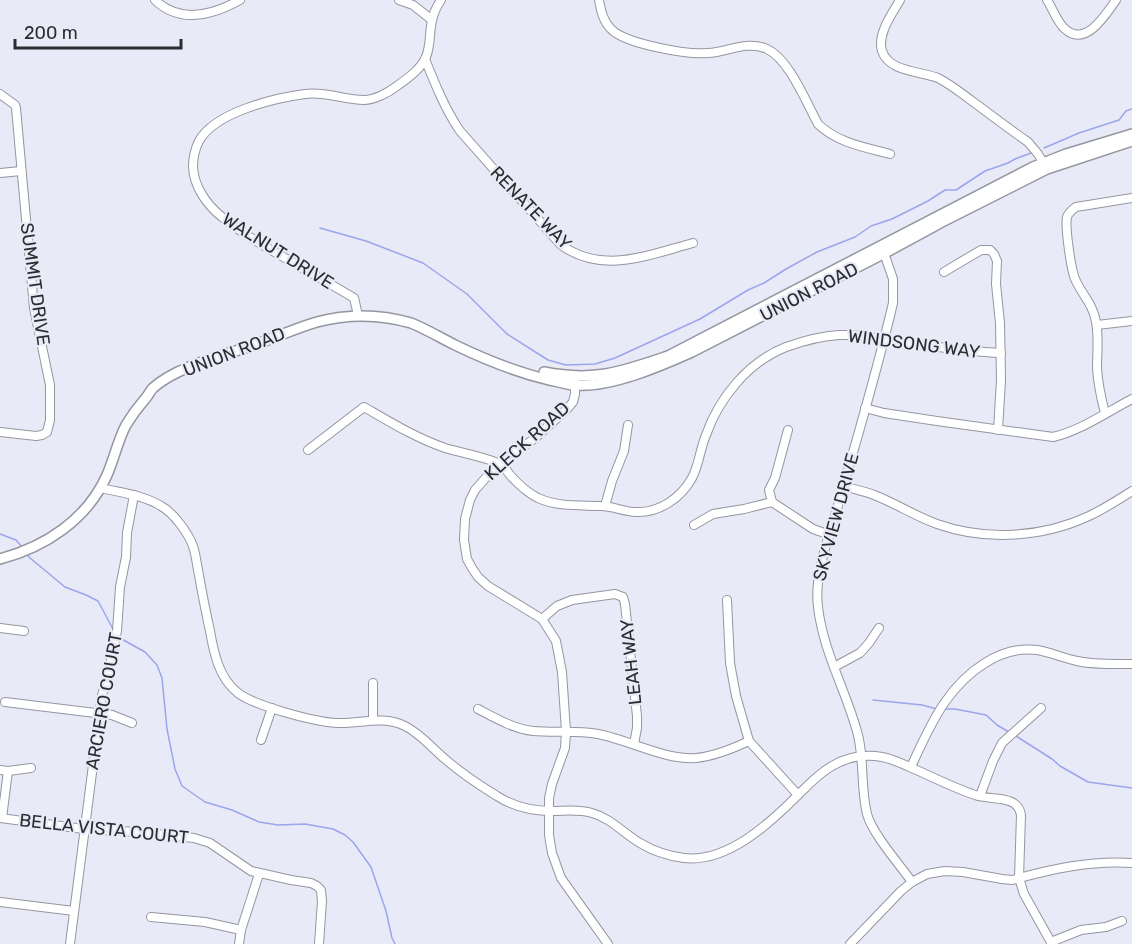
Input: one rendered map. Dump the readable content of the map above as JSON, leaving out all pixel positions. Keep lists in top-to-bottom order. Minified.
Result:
{"streets":{"main road":["UNION ROAD"],"street":["RENATE WAY","WALNUT DRIVE","SUMMIT DRIVE","WINDSONG WAY","KLECK ROAD","SKYVIEW DRIVE","LEAH WAY","ARCIERO COURT","BELLA VISTA COURT"]},"crossings":[["RENATE WAY","WALNUT DRIVE"],["WALNUT DRIVE","UNION ROAD"],["UNION ROAD","KLECK ROAD"],["UNION ROAD","SKYVIEW DRIVE"],["WINDSONG WAY","KLECK ROAD"],["WINDSONG WAY","SKYVIEW DRIVE"],["KLECK ROAD","LEAH WAY"],["ARCIERO COURT","BELLA VISTA COURT"]],"scale_bar":"200 m"}
